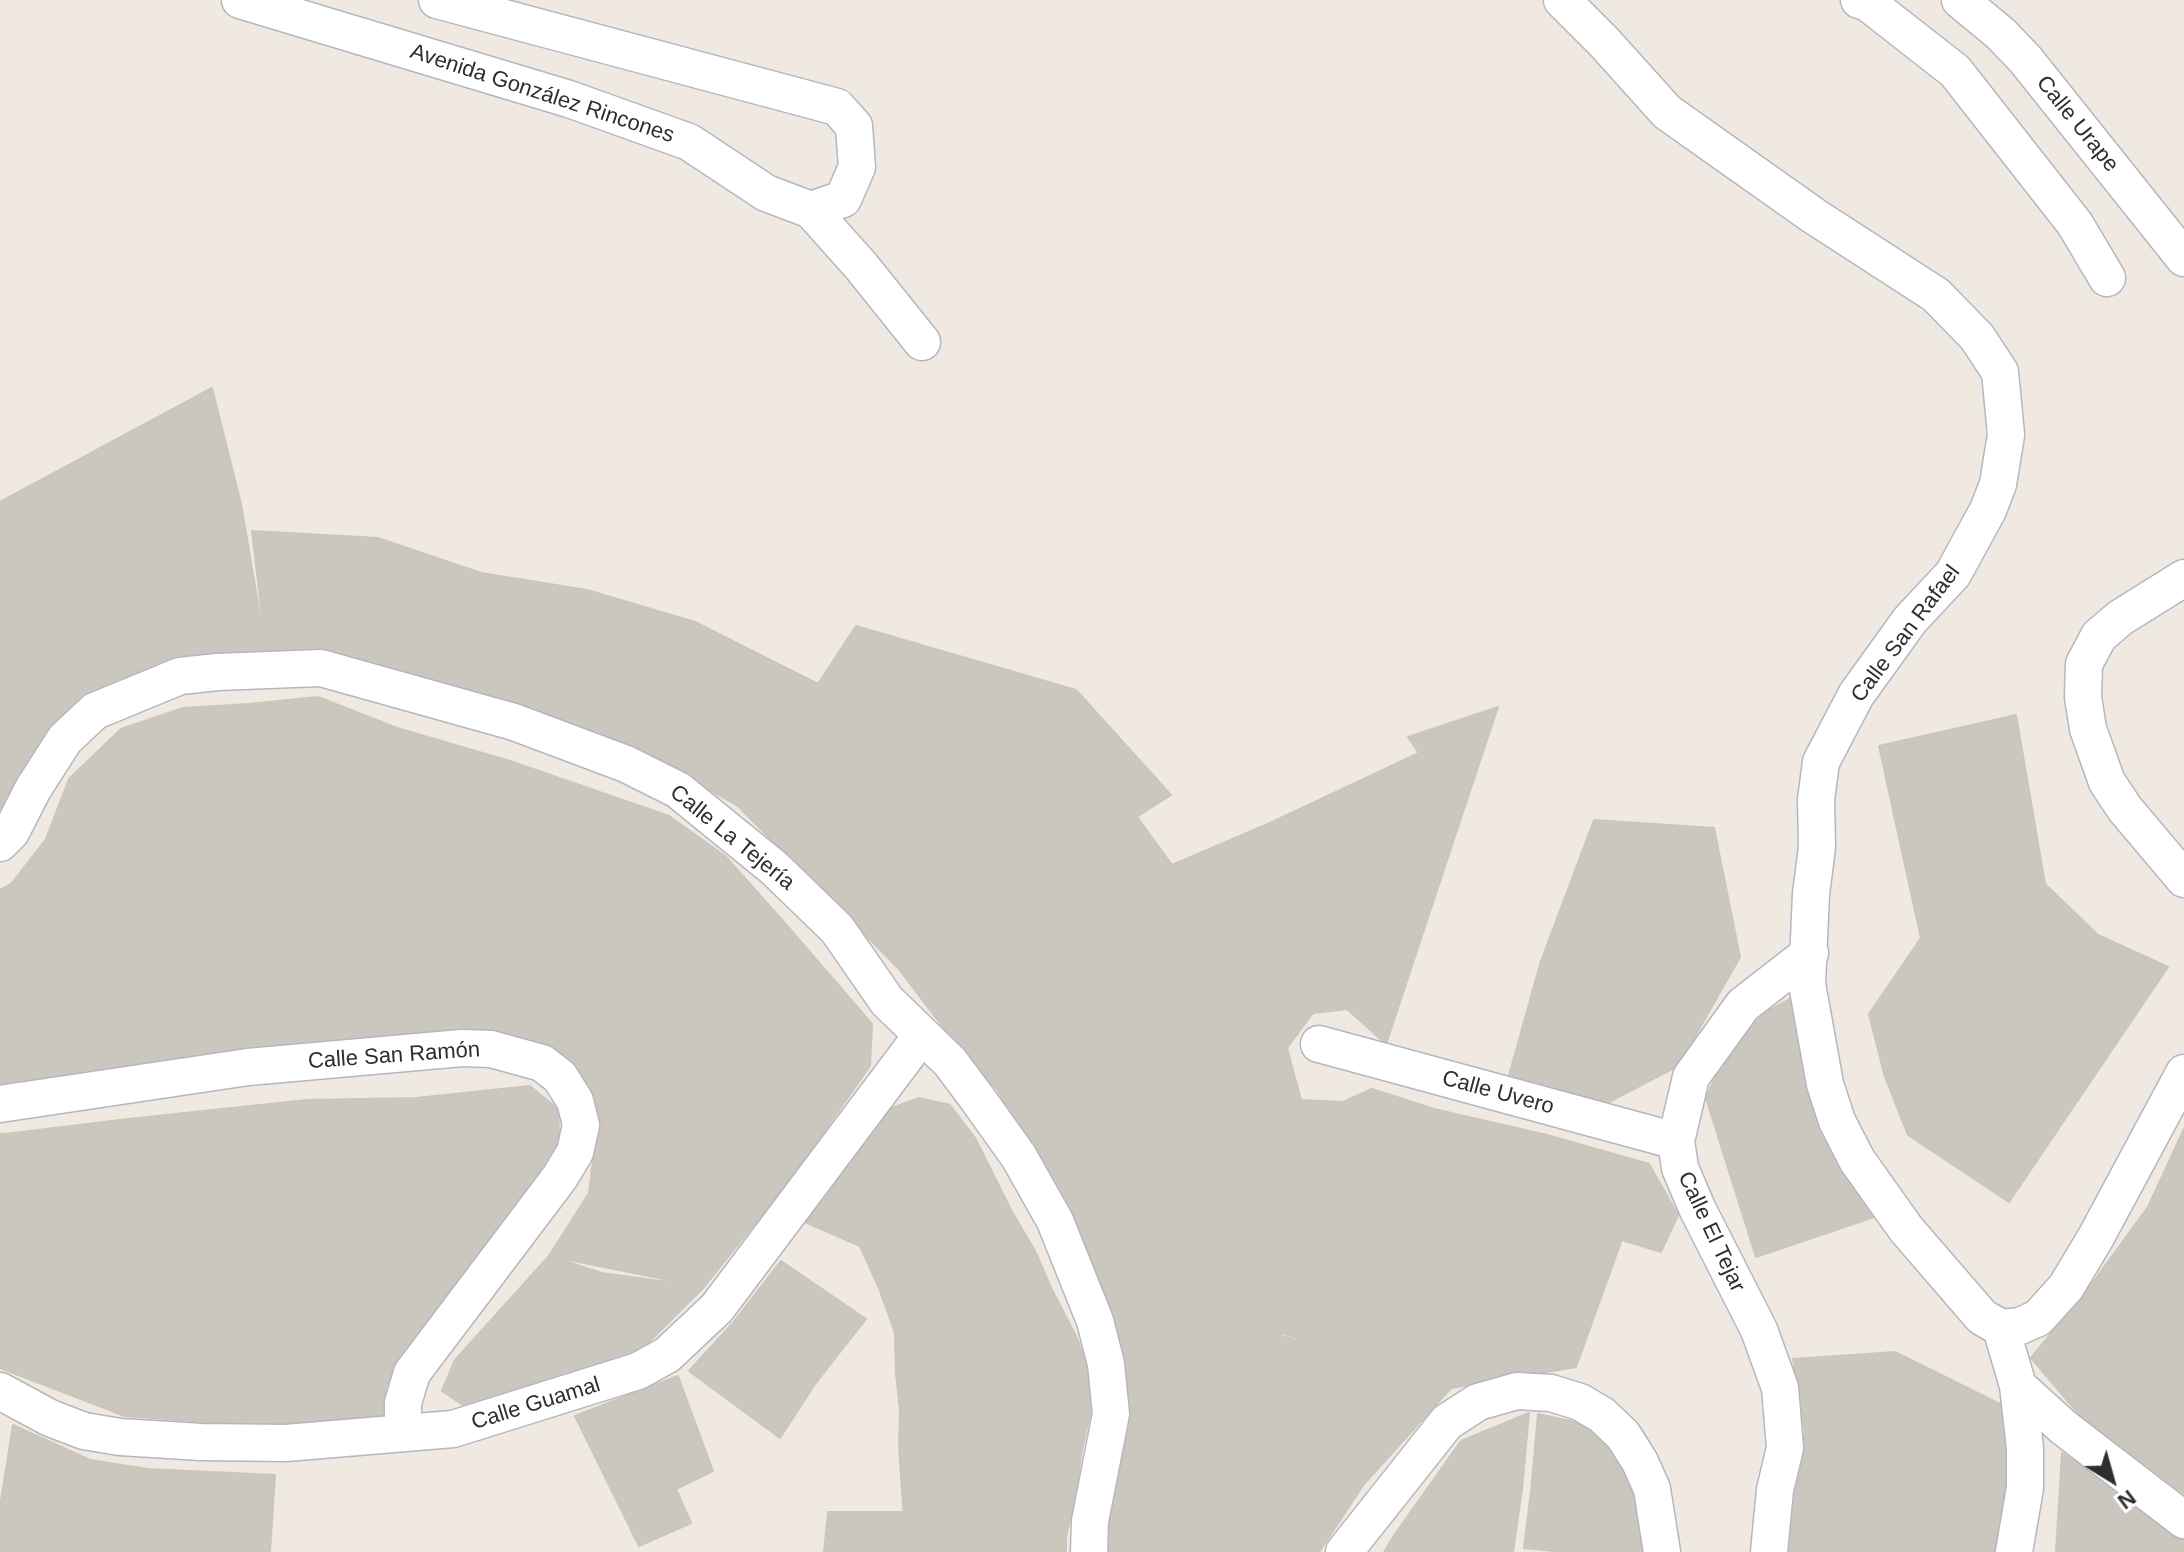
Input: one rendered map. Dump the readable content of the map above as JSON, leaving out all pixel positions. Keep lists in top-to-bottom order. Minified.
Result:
{"streets":{"street":["Avenida González Rincones","Calle Urape","Calle San Rafael","Calle La Tejería","Calle San Ramón","Calle Uvero","Calle El Tejar","Calle Guamal"]},"crossings":[["Calle San Rafael","Calle El Tejar"],["Calle La Tejería","Calle Guamal"],["Calle San Ramón","Calle Guamal"],["Calle Uvero","Calle El Tejar"]],"north":"bottom right"}
